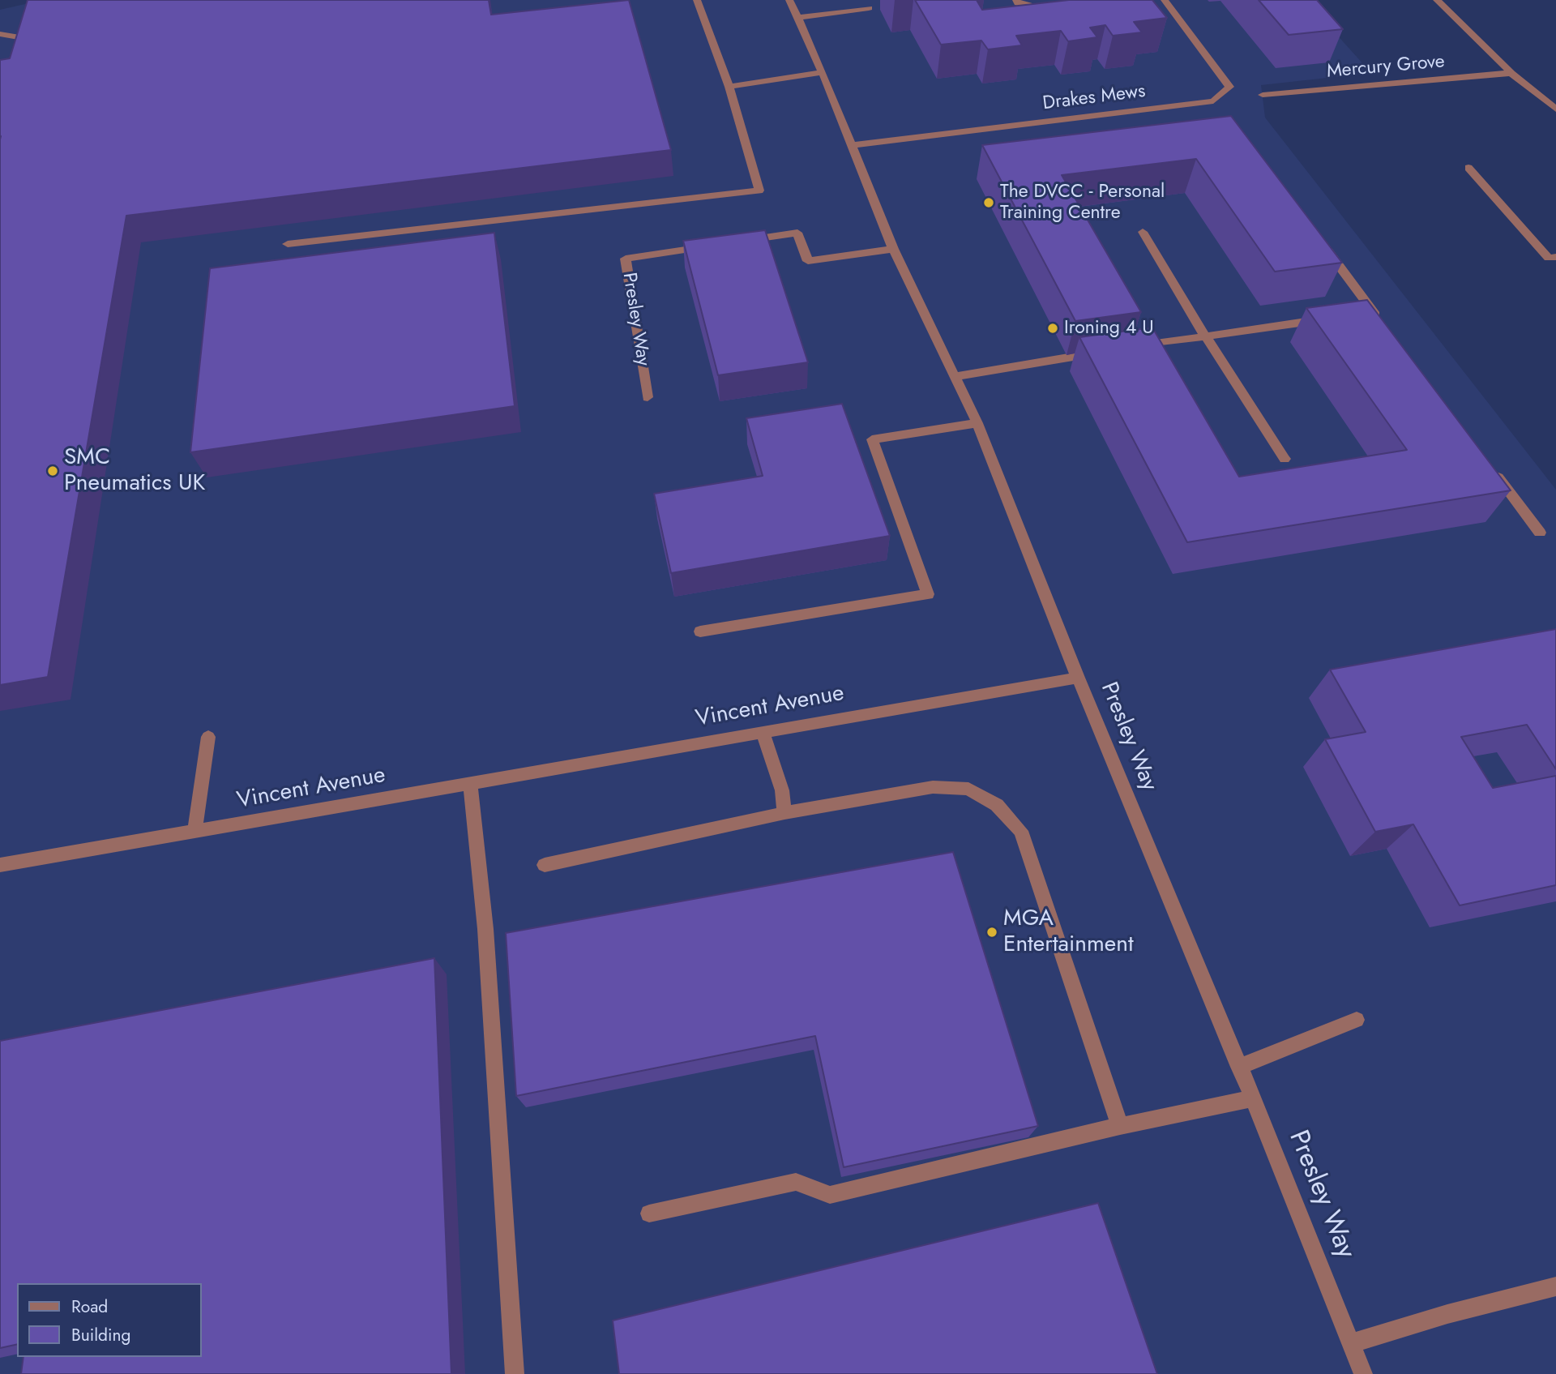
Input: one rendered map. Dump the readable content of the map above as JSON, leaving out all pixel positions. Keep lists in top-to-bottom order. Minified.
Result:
{"streets":{"street":["Mercury Grove","Drakes Mews","Presley Way","Vincent Avenue"]},"crossings":[["Drakes Mews","Presley Way"],["Presley Way","Vincent Avenue"]],"places":["The DVCC - Personal Training Centre","Ironing 4 U","SMC Pneumatics UK","MGA Entertainment"],"legend":["Road","Building"]}
